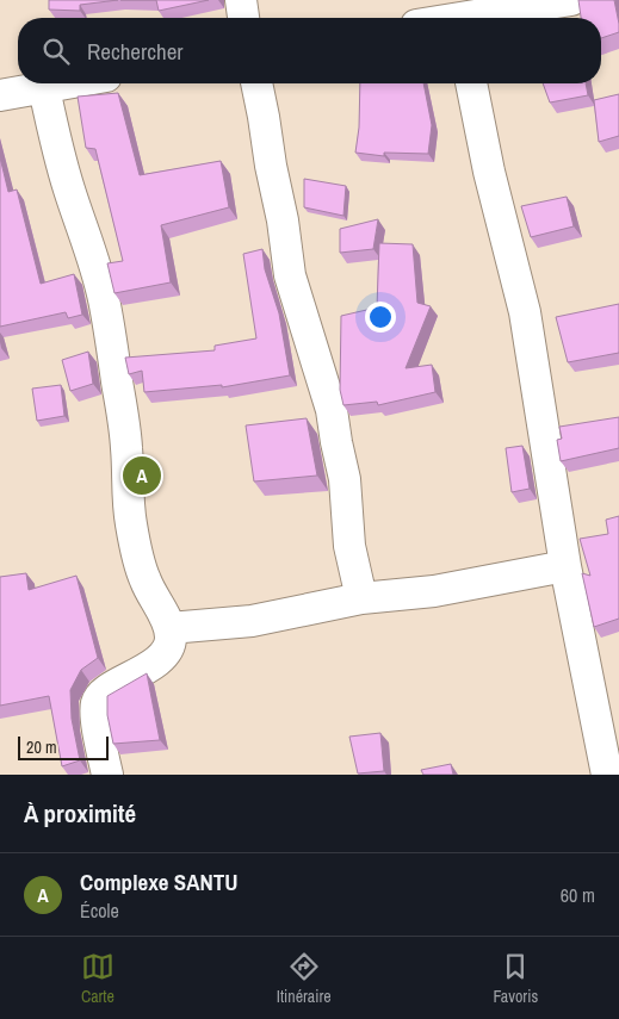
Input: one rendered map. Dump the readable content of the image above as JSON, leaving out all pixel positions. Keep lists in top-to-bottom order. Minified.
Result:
{"scale_bar":"20 m","page":{"search":"Rechercher","pins":"A","scale":"20 m","heading":"À proximité","list":[{"mark":"A","name":"Complexe SANTU","note":"École","value":"60 m"}],"nav":["Carte","Itinéraire","Favoris"]}}
